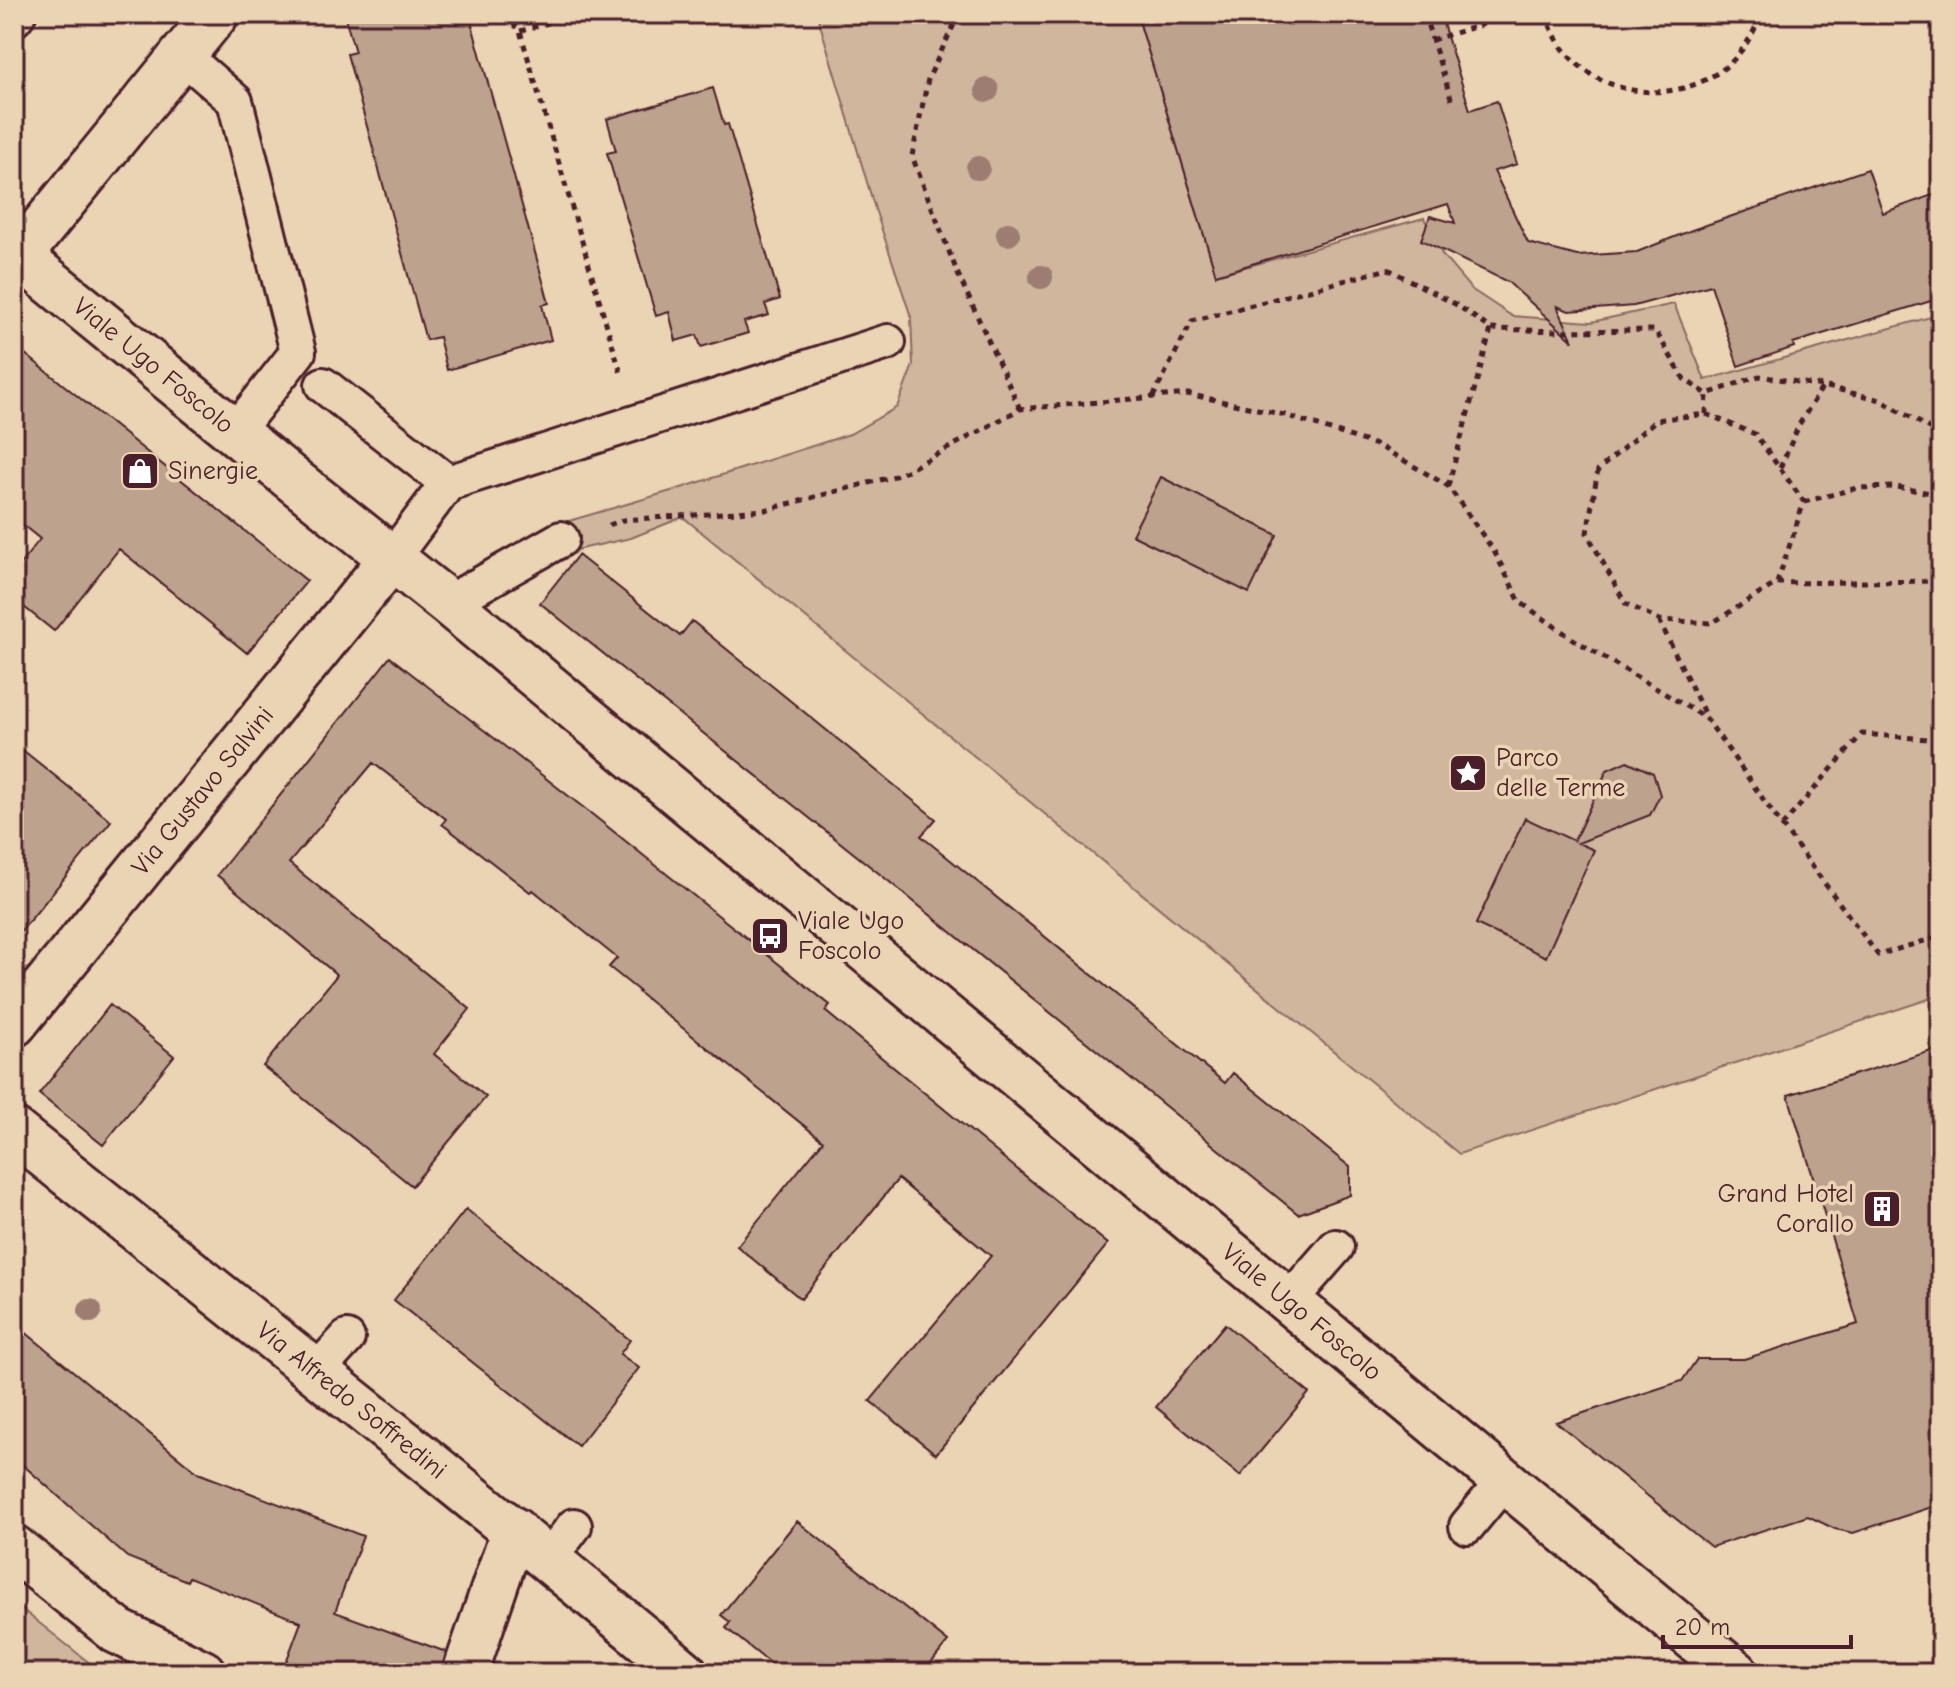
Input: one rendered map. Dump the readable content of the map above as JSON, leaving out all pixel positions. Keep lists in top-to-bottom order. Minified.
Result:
{"streets":{"street":["Viale Ugo Foscolo","Via Gustavo Salvini","Via Alfredo Soffredini"]},"crossings":[["Viale Ugo Foscolo","Via Gustavo Salvini"]],"places":{"shop":["Sinergie"],"place":["Parco delle Terme"],"bus stop":["Viale Ugo Foscolo"],"building":["Grand Hotel Corallo"]},"scale_bar":"20 m"}
